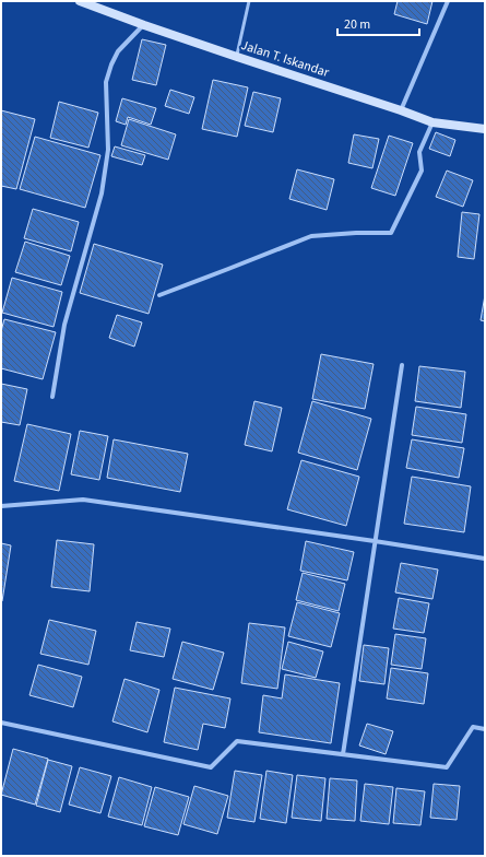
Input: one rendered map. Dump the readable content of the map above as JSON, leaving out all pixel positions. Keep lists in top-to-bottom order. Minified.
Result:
{"streets":{"street":["Jalan T. Iskandar"]},"scale_bar":"20 m"}
